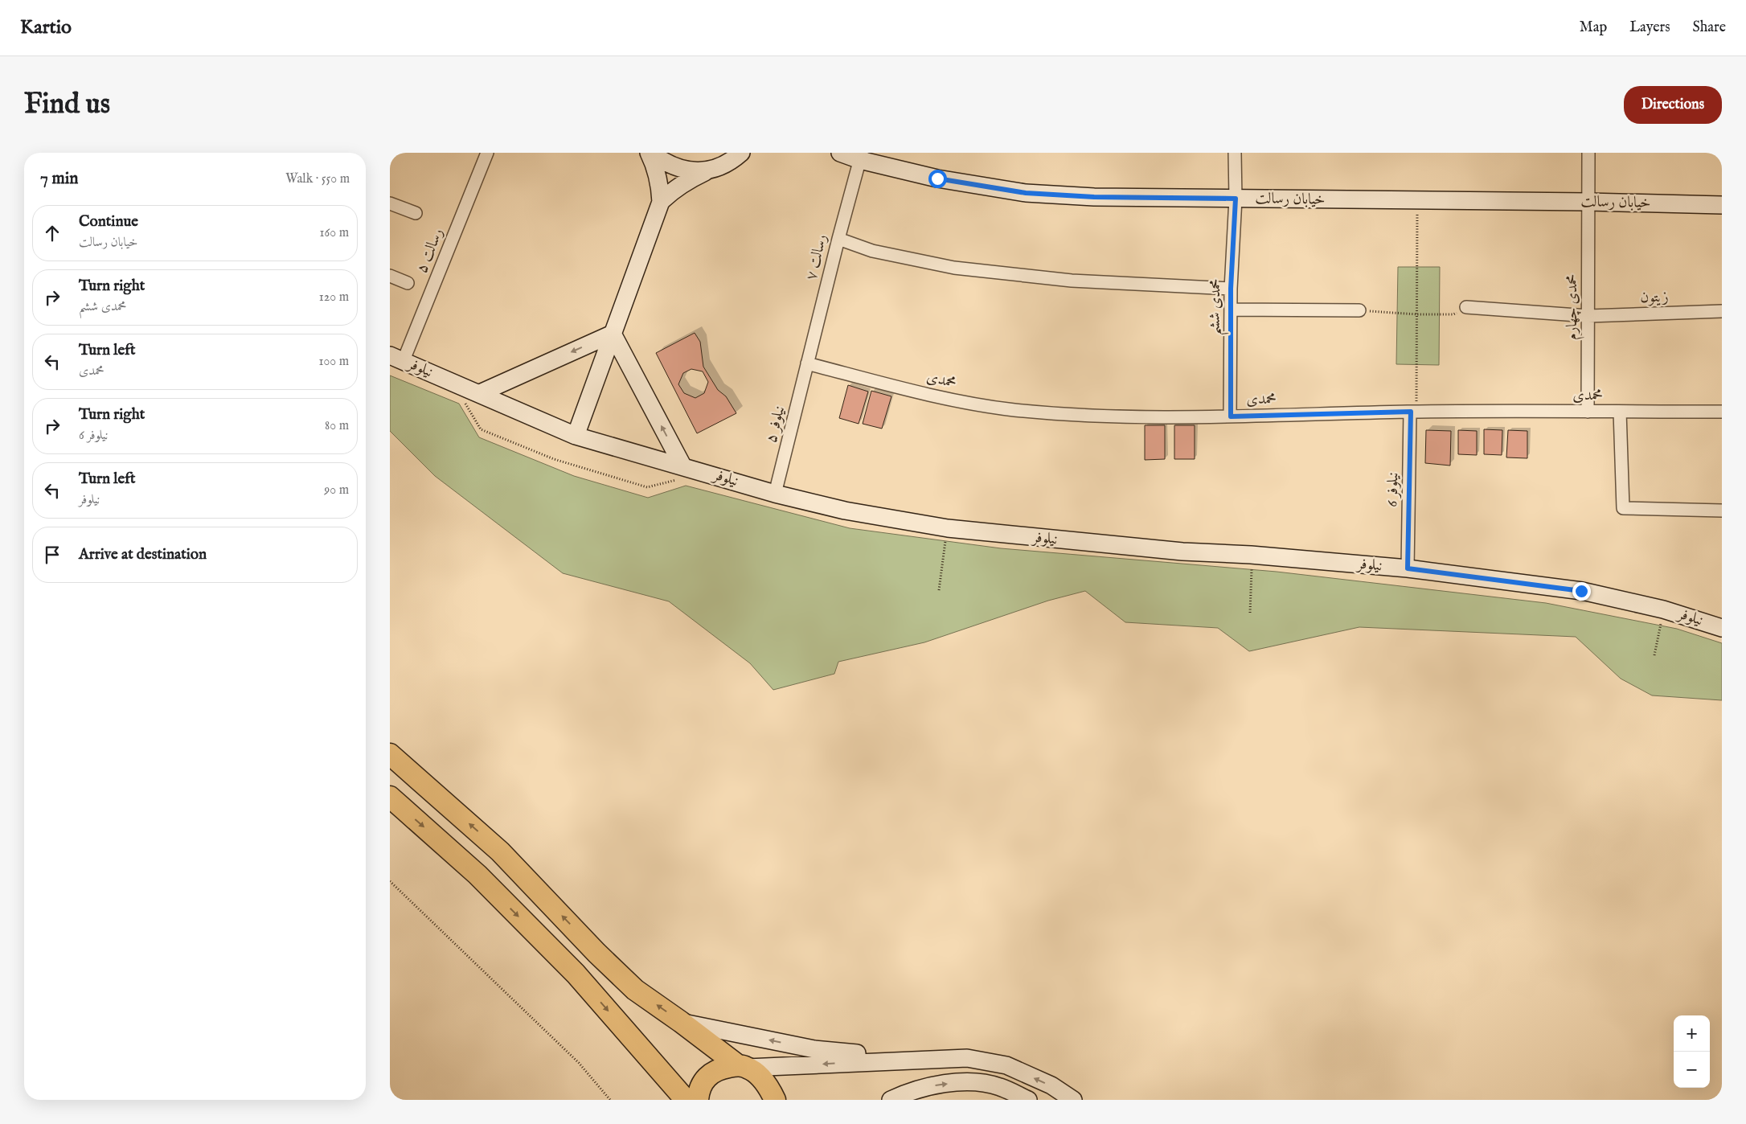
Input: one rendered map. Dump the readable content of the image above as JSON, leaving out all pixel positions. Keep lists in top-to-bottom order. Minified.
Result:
{"streets":{"street":["خیابان رسالت","رسالت ۵","رسالت ۷","زیتون","محمدی ششم","محمدی چهارم","نیلوفر","محمدی","نیلوفر ۵","نیلوفر 6"]},"crossings":[["خیابان رسالت","رسالت ۷"],["خیابان رسالت","محمدی ششم"],["خیابان رسالت","محمدی چهارم"],["رسالت ۵","نیلوفر"],["رسالت ۷","محمدی"],["رسالت ۷","نیلوفر ۵"],["زیتون","محمدی چهارم"],["محمدی ششم","محمدی"],["محمدی چهارم","محمدی"],["نیلوفر","نیلوفر ۵"],["نیلوفر","نیلوفر 6"],["محمدی","نیلوفر ۵"],["محمدی","نیلوفر 6"]],"page":{"header":"Kartio","nav":["Map","Layers","Share"],"buttons":"Directions","title":"Find us","heading":["7 min","Walk · 550 m"],"list":[["Continue","خیابان رسالت","160 m"],["Turn right","محمدی ششم","120 m"],["Turn left","محمدی","100 m"],["Turn right","نیلوفر 6","80 m"],["Turn left","نیلوفر","90 m"],"Arrive at destination"],"map_buttons":["+","−"]}}
